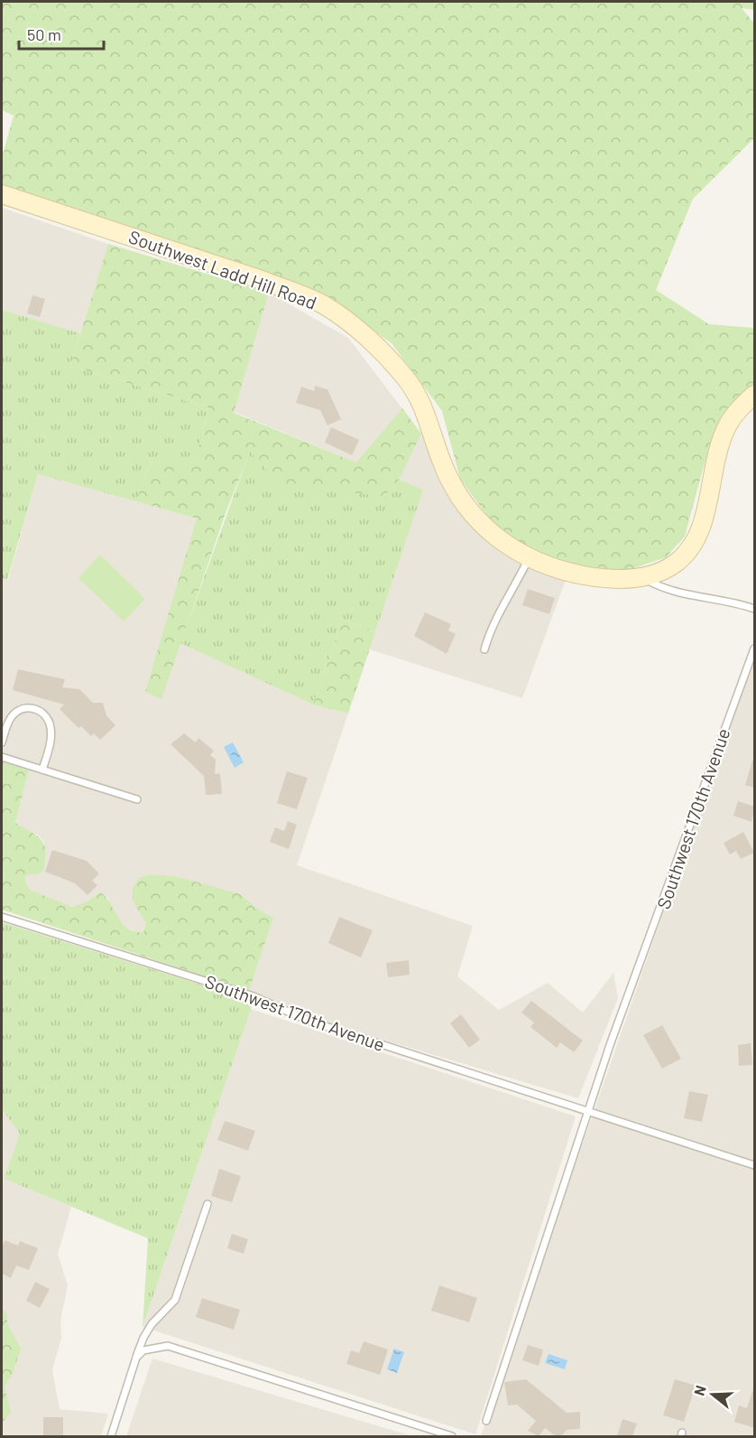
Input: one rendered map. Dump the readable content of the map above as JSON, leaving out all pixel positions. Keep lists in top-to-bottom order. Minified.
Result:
{"streets":{"street":["Southwest Ladd Hill Road"],"lane":["Southwest 170th Avenue"]},"scale_bar":"50 m","north":"left"}
